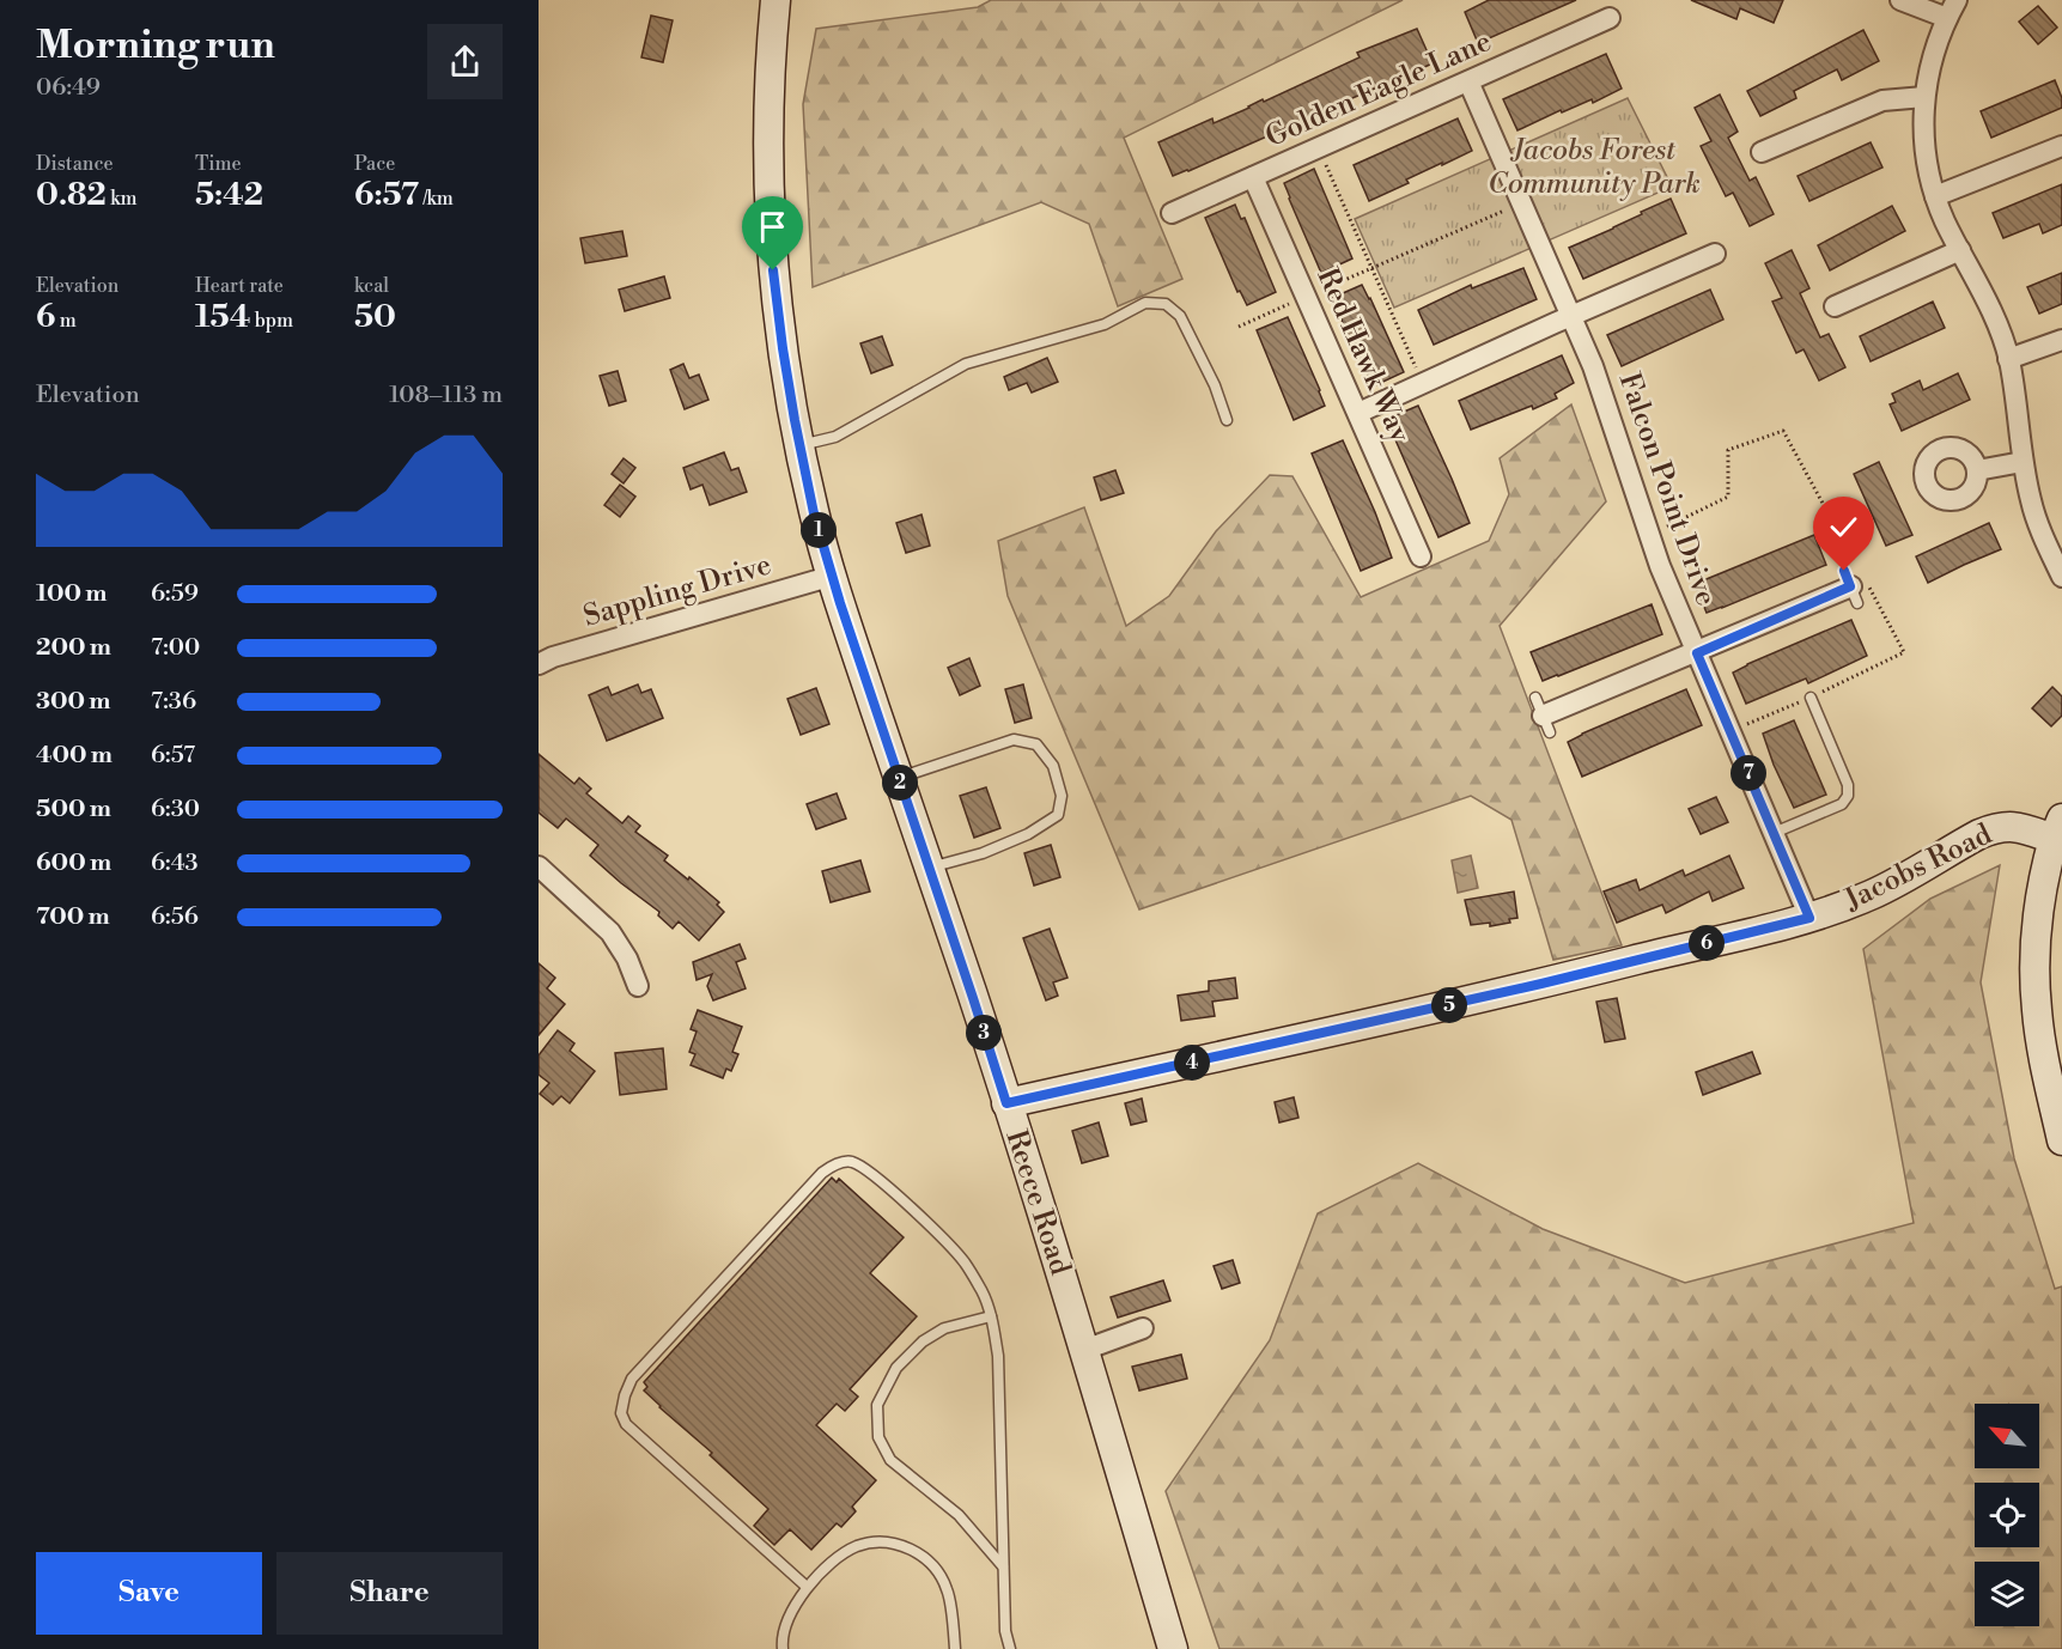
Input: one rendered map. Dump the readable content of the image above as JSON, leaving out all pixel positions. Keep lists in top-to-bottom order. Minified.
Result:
{"streets":{"main road":["Jacobs Road","Reece Road"],"street":["Golden Eagle Lane","Red Hawk Way","Falcon Point Drive","Sappling Drive"]},"crossings":[["Golden Eagle Lane","Red Hawk Way"],["Golden Eagle Lane","Falcon Point Drive"],["Falcon Point Drive","Jacobs Road"],["Sappling Drive","Reece Road"],["Jacobs Road","Reece Road"]],"parks":["Jacobs Forest Community Park"],"north":"top left","page":{"heading":["Morning run","06:49"],"stats":[["Distance","0.82 km"],["Time","5:42"],["Pace","6:57 /km"],["Elevation","6 m"],["Heart rate","154 bpm"],["kcal","50"]],"chart":["Elevation","108–113 m"],"pins":["1","7","2","6","5","3","4"],"list":[{"name":"100 m","note":"6:59"},{"name":"200 m","note":"7:00"},{"name":"300 m","note":"7:36"},{"name":"400 m","note":"6:57"},{"name":"500 m","note":"6:30"},{"name":"600 m","note":"6:43"},{"name":"700 m","note":"6:56"}],"buttons":["Save","Share"]}}
